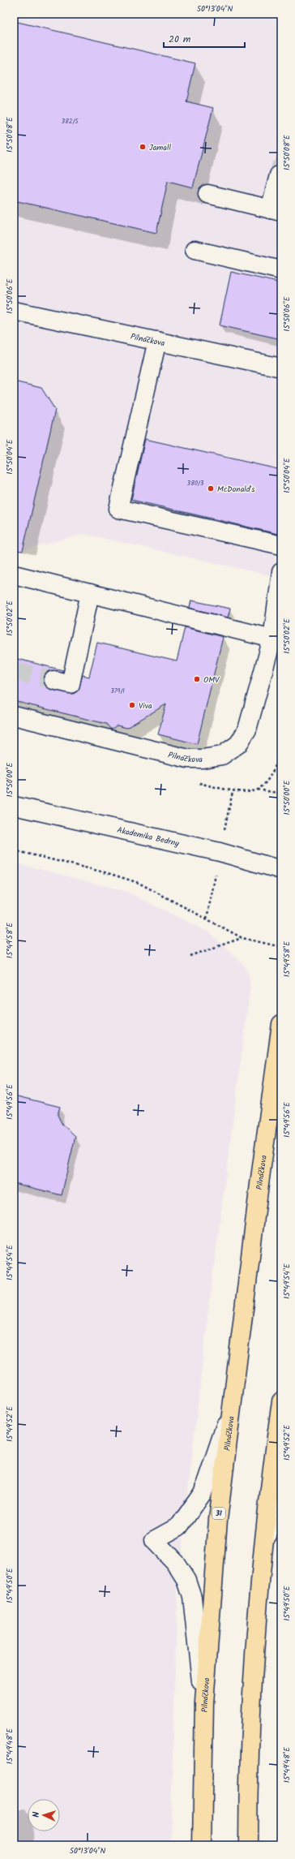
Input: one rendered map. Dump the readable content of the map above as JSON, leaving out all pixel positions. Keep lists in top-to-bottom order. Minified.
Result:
{"streets":{"main road":["Pilnáčkova","31"],"street":["Akademika Bedrny"]},"places":["Jamall","McDonald's","OMV","Viva"],"house_numbers":["382/5","380/3","379/1"],"scale_bar":"20 m","north":"left","coordinates":["50°13'04\"N","15°50'08\"E","15°50'06\"E","15°50'04\"E","15°50'02\"E","15°50'00\"E","15°49'58\"E","15°49'56\"E","15°49'54\"E","15°49'52\"E","15°49'50\"E","15°49'48\"E"]}
